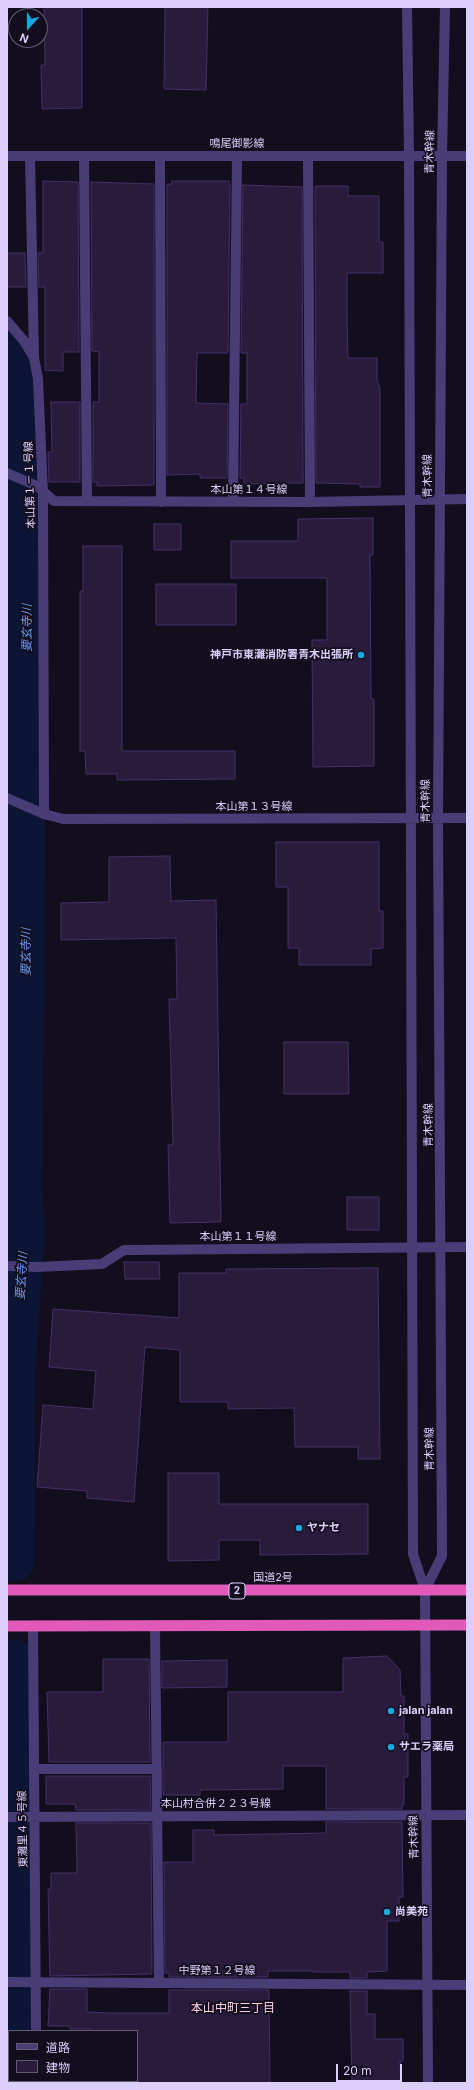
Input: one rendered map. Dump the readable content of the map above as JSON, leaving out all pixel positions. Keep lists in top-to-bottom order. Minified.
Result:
{"streets":{"highway":["国道2号","2"],"street":["鳴尾御影線","青木幹線","本山第１－１号線","本山第１４号線","本山第１３号線","本山第１１号線","本山村合併２２３号線","東灘里４５号線","中野第１２号線"]},"crossings":[["鳴尾御影線","青木幹線"],["鳴尾御影線","本山第１－１号線"],["青木幹線","本山第１４号線"],["青木幹線","本山第１３号線"],["青木幹線","本山第１１号線"],["青木幹線","国道2号"],["青木幹線","本山村合併２２３号線"],["青木幹線","中野第１２号線"],["本山第１－１号線","本山第１４号線"],["本山第１－１号線","本山第１３号線"],["本山村合併２２３号線","東灘里４５号線"],["東灘里４５号線","中野第１２号線"]],"districts":["本山中町三丁目"],"water":["要玄寺川"],"places":["神戸市東灘消防署青木出張所","ヤナセ","jalan jalan","サエラ薬局","尚美苑"],"legend":["道路","建物"],"scale_bar":"20 m","north":"bottom"}
